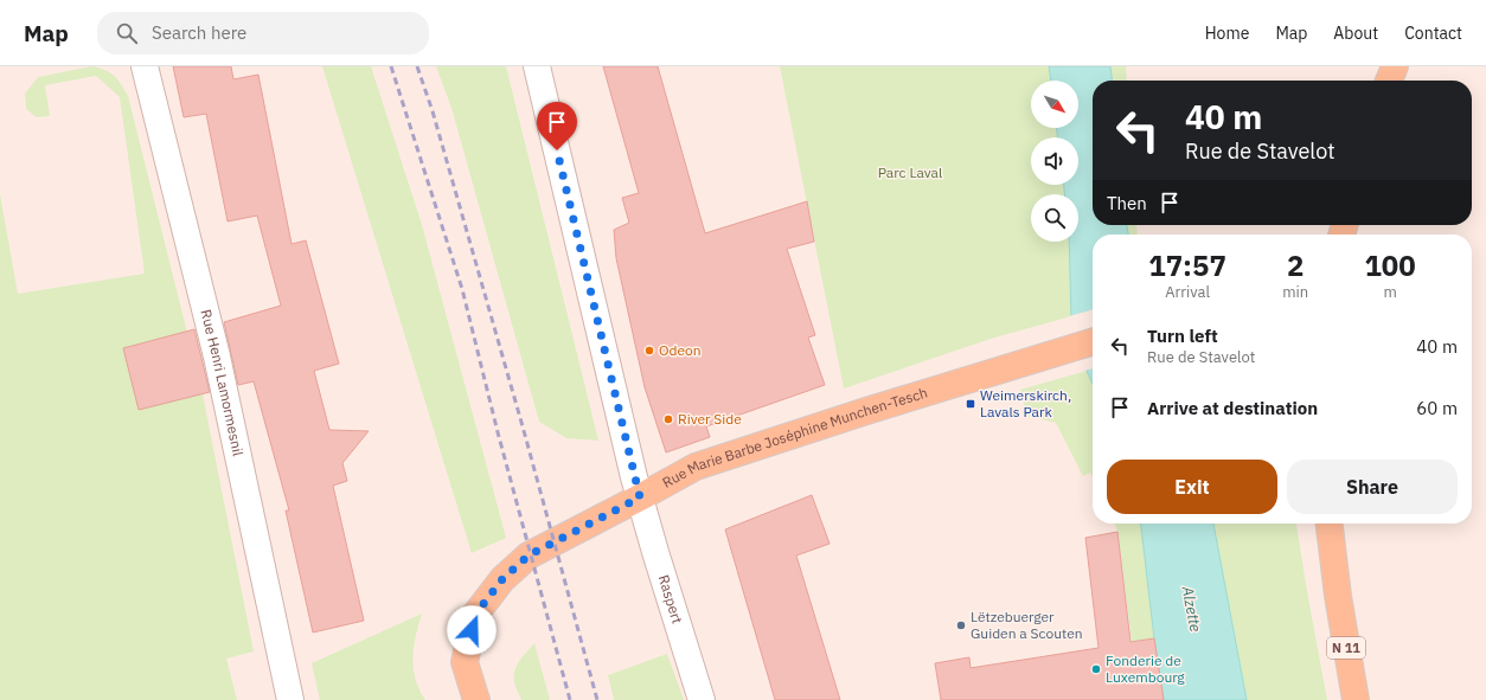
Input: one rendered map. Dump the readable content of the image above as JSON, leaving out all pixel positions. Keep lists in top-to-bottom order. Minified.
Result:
{"streets":{"main road":["Rue Marie Barbe Joséphine Munchen-Tesch","N 11"],"street":["Rue Henri Lamormesnil","Raspert"]},"crossings":[["Rue Marie Barbe Joséphine Munchen-Tesch","Raspert"]],"water":["Alzette"],"parks":["Parc Laval"],"places":{"other":["Odeon","River Side","Lëtzebuerger Guiden a Scouten","Fonderie de Luxembourg"],"transit":["Weimerskirch, Lavals Park"]},"north":"bottom right","page":{"header":"Map","search":"Search here","nav":["Home","Map","About","Contact"],"turn":["40 m","Rue de Stavelot"],"then":"Then","eta":["17:57","Arrival","2","min","100","m"],"list":[{"name":"Turn left","note":"Rue de Stavelot","value":"40 m"},{"name":"Arrive at destination","value":"60 m"}],"buttons":["Exit","Share"]}}
